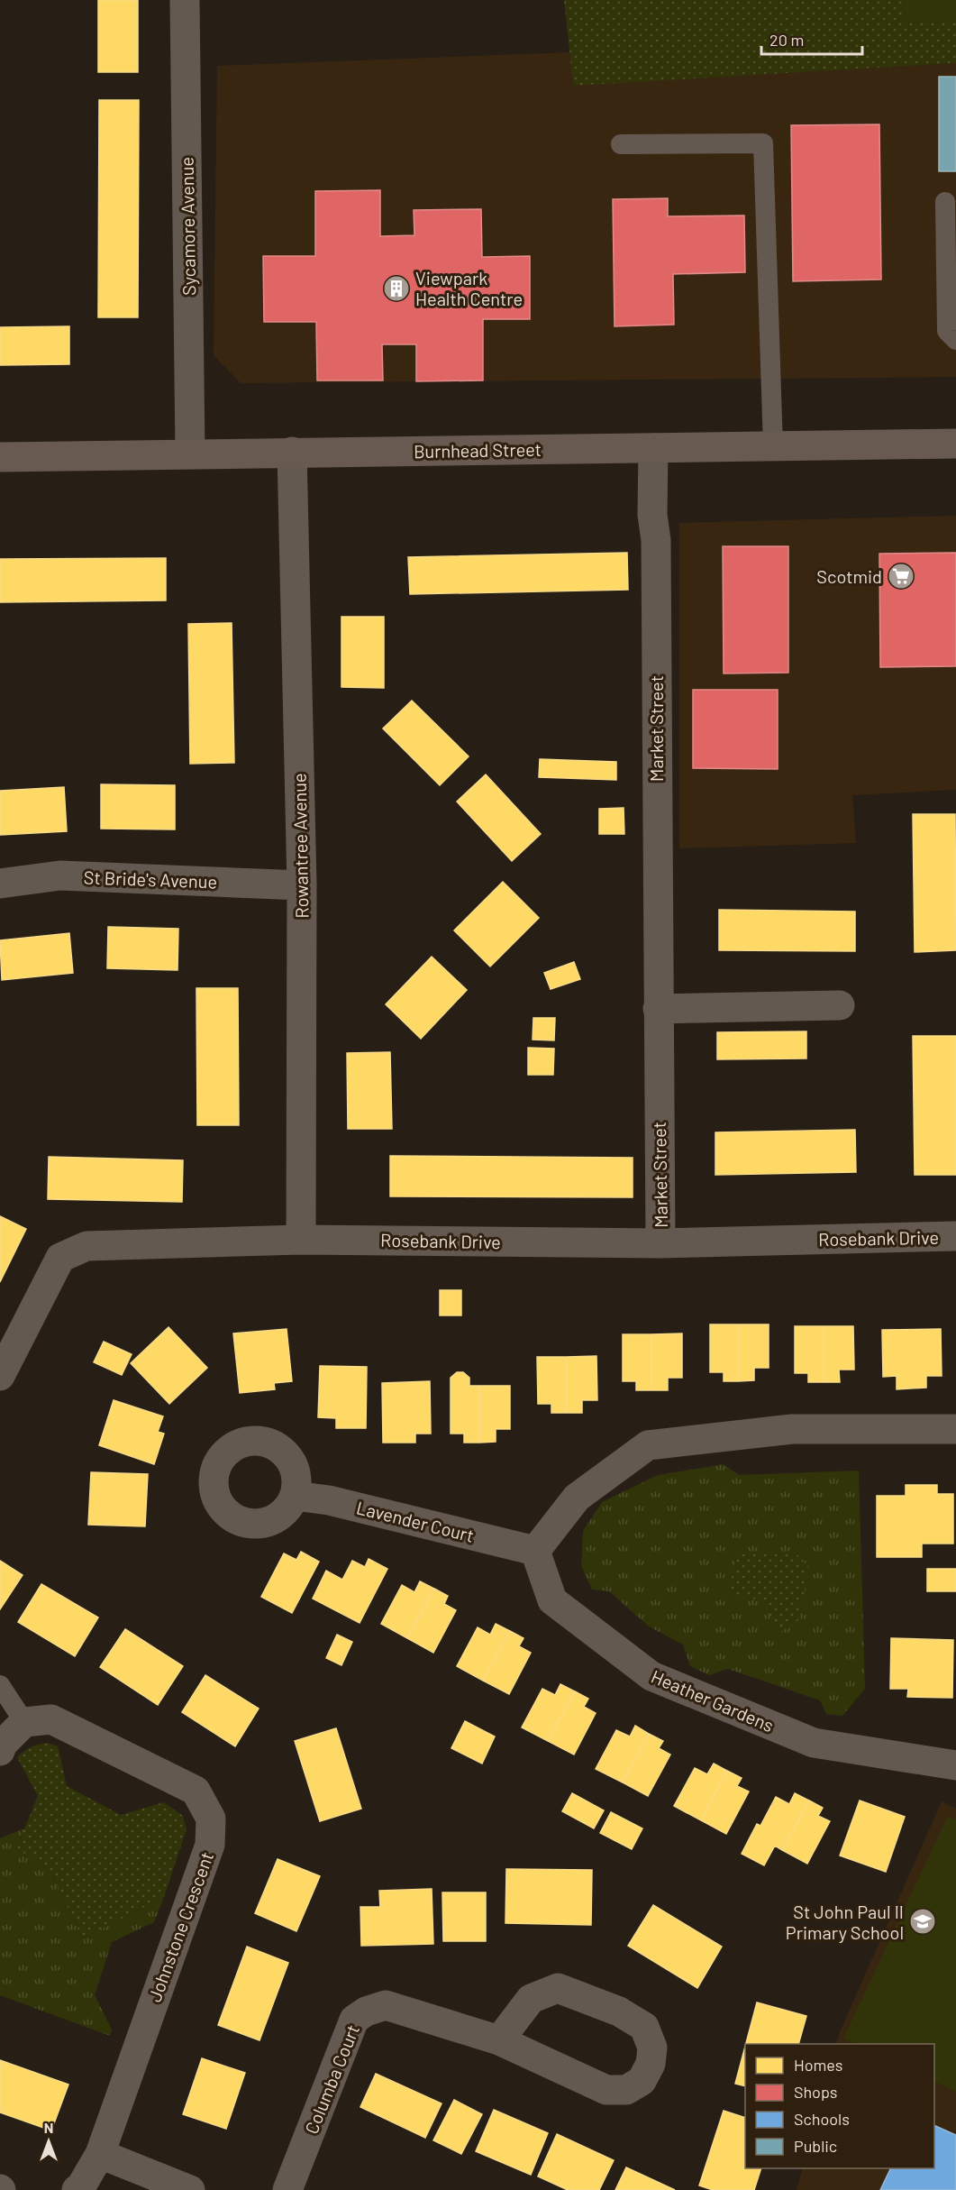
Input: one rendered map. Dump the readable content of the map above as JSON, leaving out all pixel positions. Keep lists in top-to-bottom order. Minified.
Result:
{"streets":{"street":["Sycamore Avenue","Burnhead Street","Market Street","Rowantree Avenue","St Bride's Avenue","Rosebank Drive","Lavender Court","Heather Gardens","Johnstone Crescent","Columba Court"]},"crossings":[["Sycamore Avenue","Burnhead Street"],["Burnhead Street","Market Street"],["Burnhead Street","Rowantree Avenue"],["Market Street","Rosebank Drive"],["Rowantree Avenue","St Bride's Avenue"],["Rowantree Avenue","Rosebank Drive"],["Lavender Court","Heather Gardens"]],"places":{"building":["Viewpark Health Centre"],"supermarket":["Scotmid"],"school or university":["St John Paul II Primary School"]},"legend":["Homes","Shops","Schools","Public"],"scale_bar":"20 m","north":"top"}
